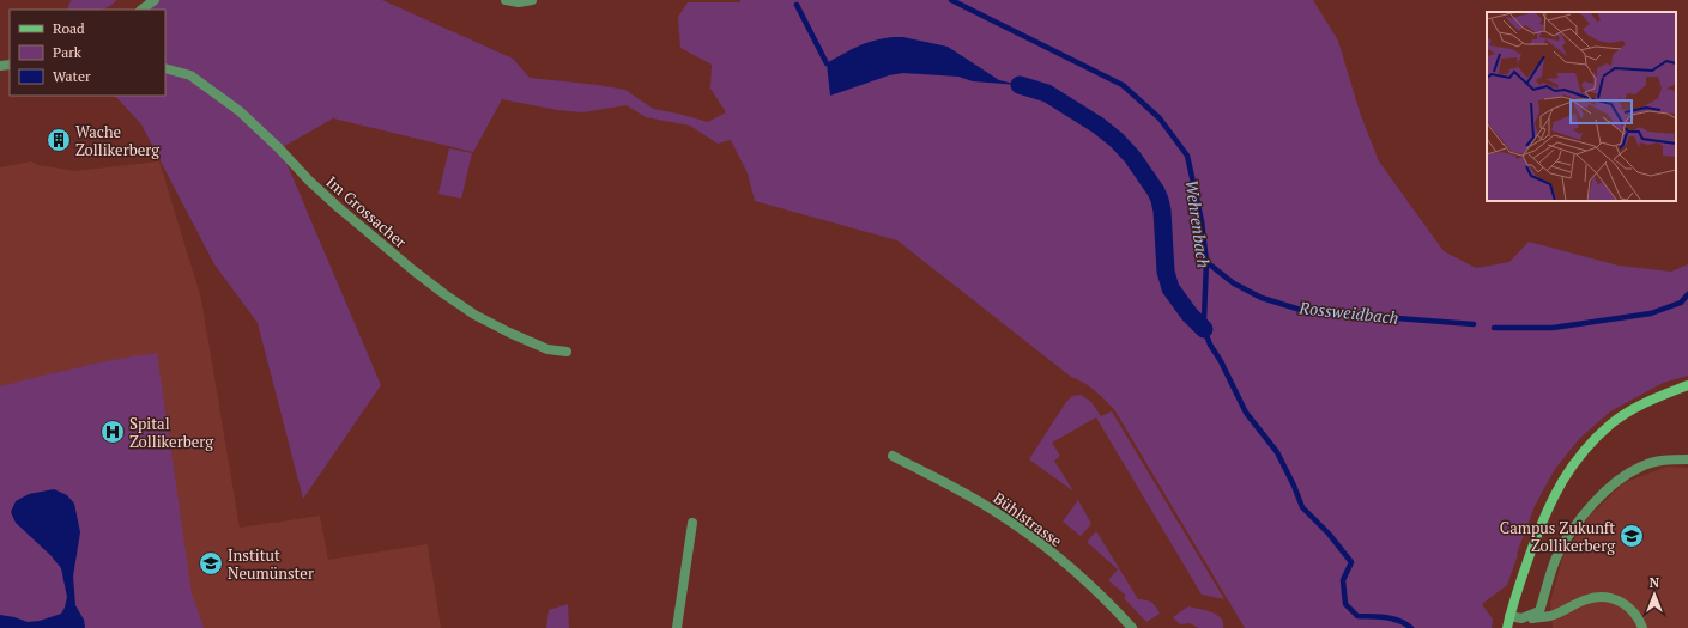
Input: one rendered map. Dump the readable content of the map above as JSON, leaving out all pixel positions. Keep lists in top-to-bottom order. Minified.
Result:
{"streets":{"street":["Im Grossacher","Bühlstrasse"]},"water":["Wehrenbach","Rossweidbach"],"places":{"building":["Wache Zollikerberg"],"hospital":["Spital Zollikerberg"],"school or university":["Campus Zukunft Zollikerberg","Institut Neumünster"]},"legend":["Road","Park","Water"],"north":"top"}
